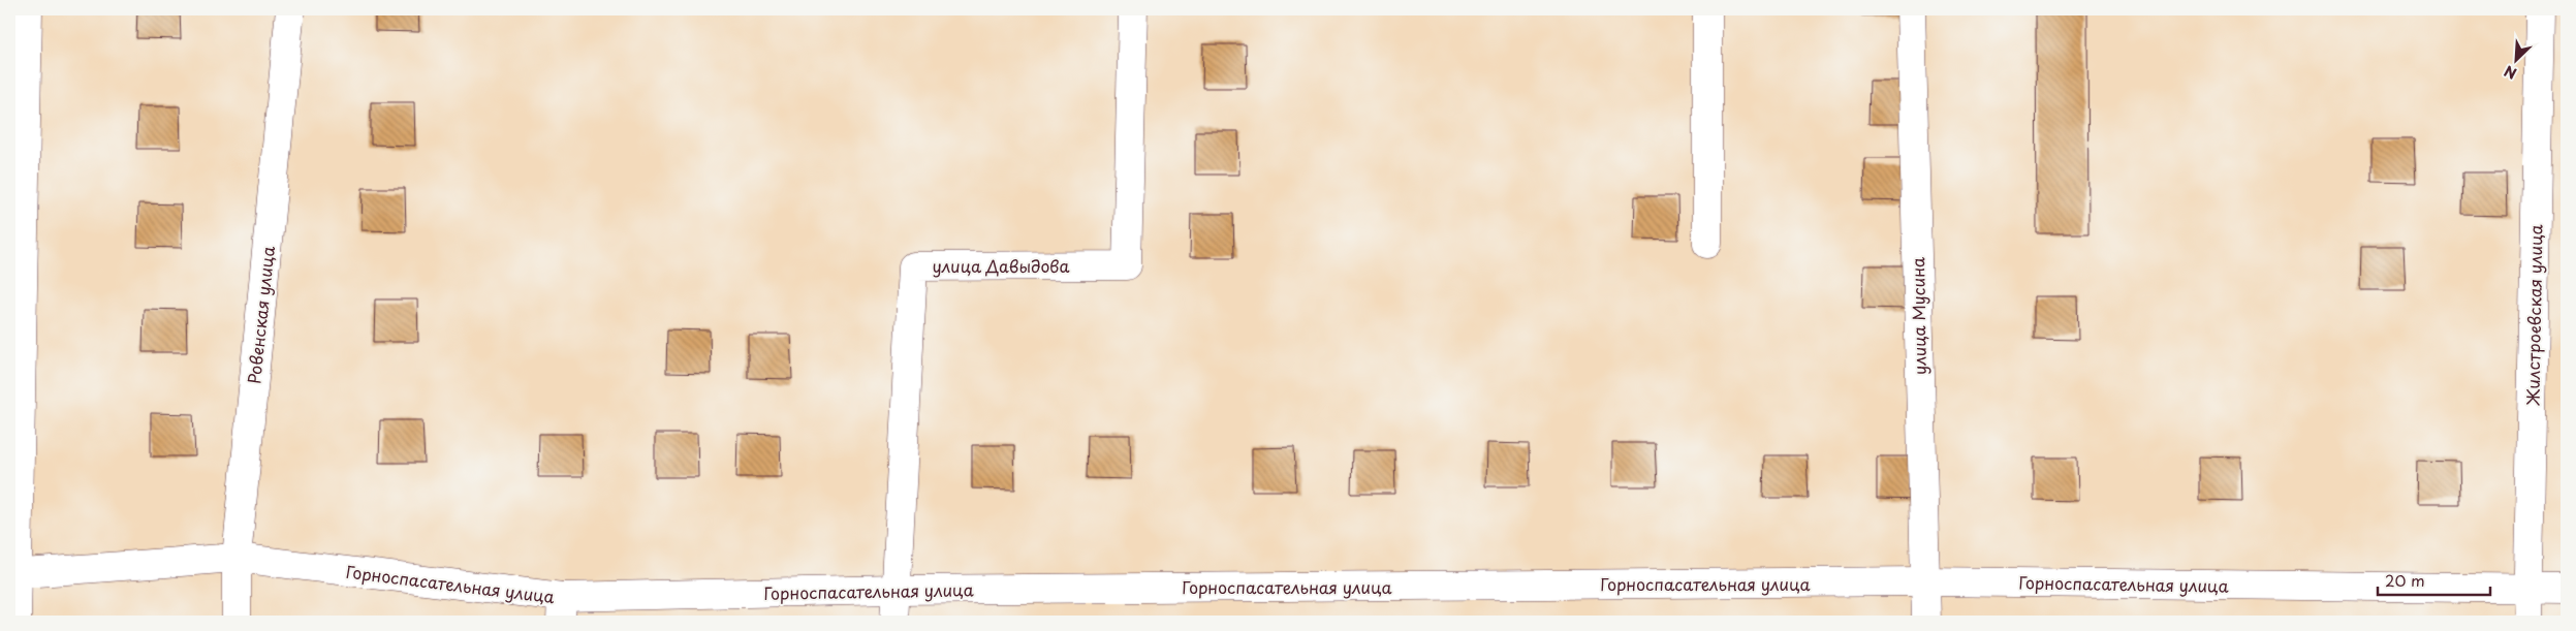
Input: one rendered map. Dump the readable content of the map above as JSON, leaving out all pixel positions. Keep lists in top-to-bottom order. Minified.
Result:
{"streets":{"street":["улица Давыдова","Ровенская улица","Жилстроевская улица","улица Мусина","Горноспасательная улица"]},"crossings":[["улица Давыдова","Горноспасательная улица"],["Ровенская улица","Горноспасательная улица"],["Жилстроевская улица","Горноспасательная улица"],["улица Мусина","Горноспасательная улица"]],"scale_bar":"20 m","north":"bottom left"}
